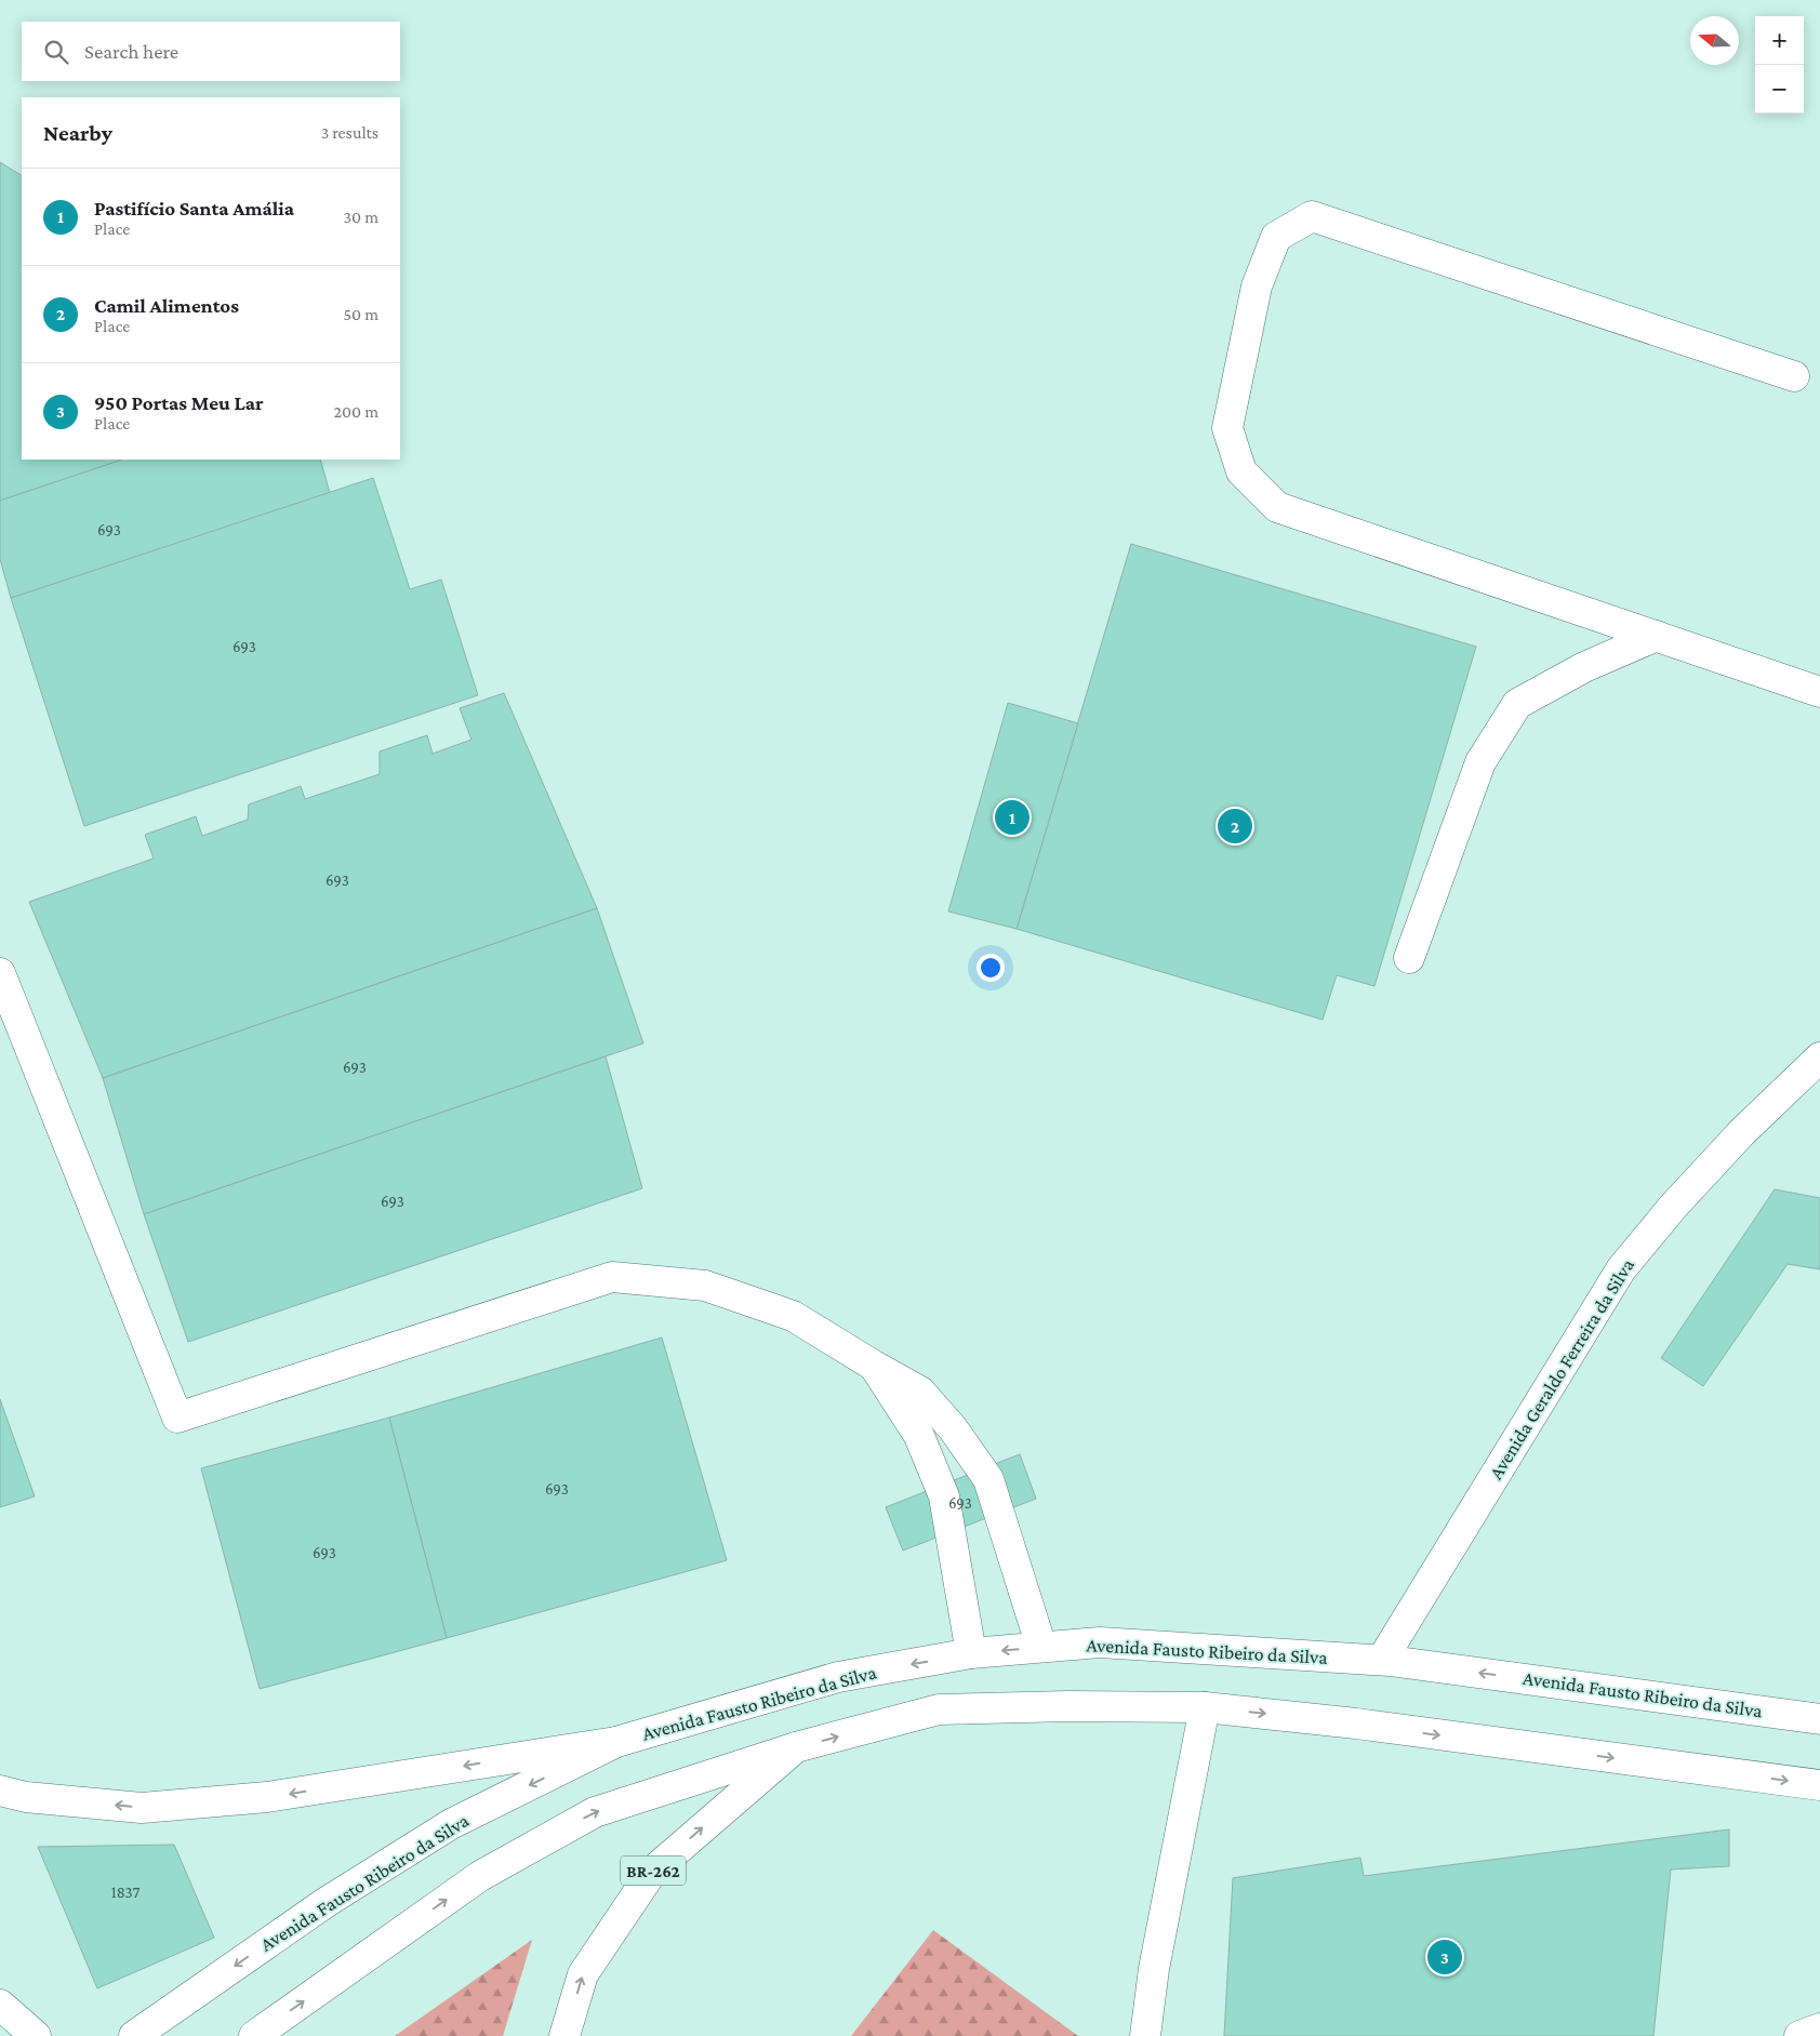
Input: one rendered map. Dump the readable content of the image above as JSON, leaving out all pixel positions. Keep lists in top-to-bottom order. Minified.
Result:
{"streets":{"main road":["Avenida Geraldo Ferreira da Silva","Avenida Fausto Ribeiro da Silva","BR-262"]},"crossings":[["Avenida Geraldo Ferreira da Silva","Avenida Fausto Ribeiro da Silva"]],"house_numbers":["693","693","693","693","693","693","693","693","1837"],"north":"left","page":{"map_buttons":["+","−"],"search":"Search here","heading":["Nearby","3 results"],"list":[{"mark":"1","name":"Pastifício Santa Amália","note":"Place","value":"30 m"},{"mark":"2","name":"Camil Alimentos","note":"Place","value":"50 m"},{"mark":"3","name":"950 Portas Meu Lar","note":"Place","value":"200 m"}],"pins":["1","2","3"]}}
